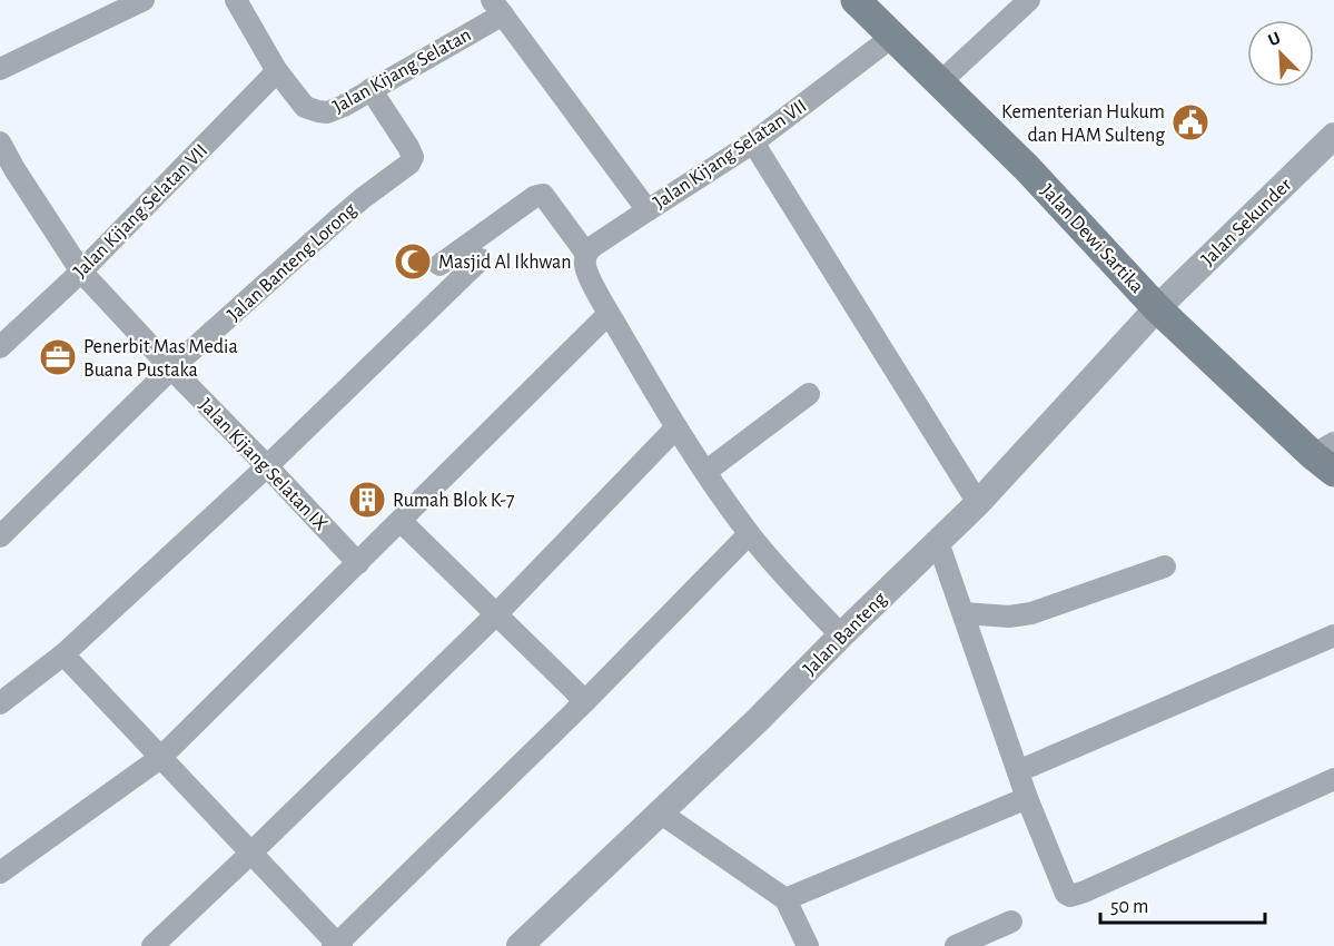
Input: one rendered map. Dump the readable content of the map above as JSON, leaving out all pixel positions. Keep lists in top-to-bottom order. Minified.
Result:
{"streets":{"main road":["Jalan Dewi Sartika"],"street":["Jalan Kijang Selatan","Jalan Kijang Selatan VII","Jalan Sekunder","Jalan Banteng Lorong","Jalan Kijang Selatan IX","Jalan Banteng"]},"crossings":[["Jalan Kijang Selatan","Jalan Kijang Selatan VII"],["Jalan Kijang Selatan","Jalan Banteng Lorong"],["Jalan Kijang Selatan VII","Jalan Dewi Sartika"],["Jalan Kijang Selatan VII","Jalan Kijang Selatan IX"],["Jalan Sekunder","Jalan Dewi Sartika"],["Jalan Sekunder","Jalan Banteng"],["Jalan Dewi Sartika","Jalan Banteng"],["Jalan Banteng Lorong","Jalan Kijang Selatan IX"]],"places":{"public building":["Kementerian Hukum dan HAM Sulteng"],"mosque":["Masjid Al Ikhwan"],"office":["Penerbit Mas Media Buana Pustaka"],"building":["Rumah Blok K-7"]},"scale_bar":"50 m","north":"top left"}
